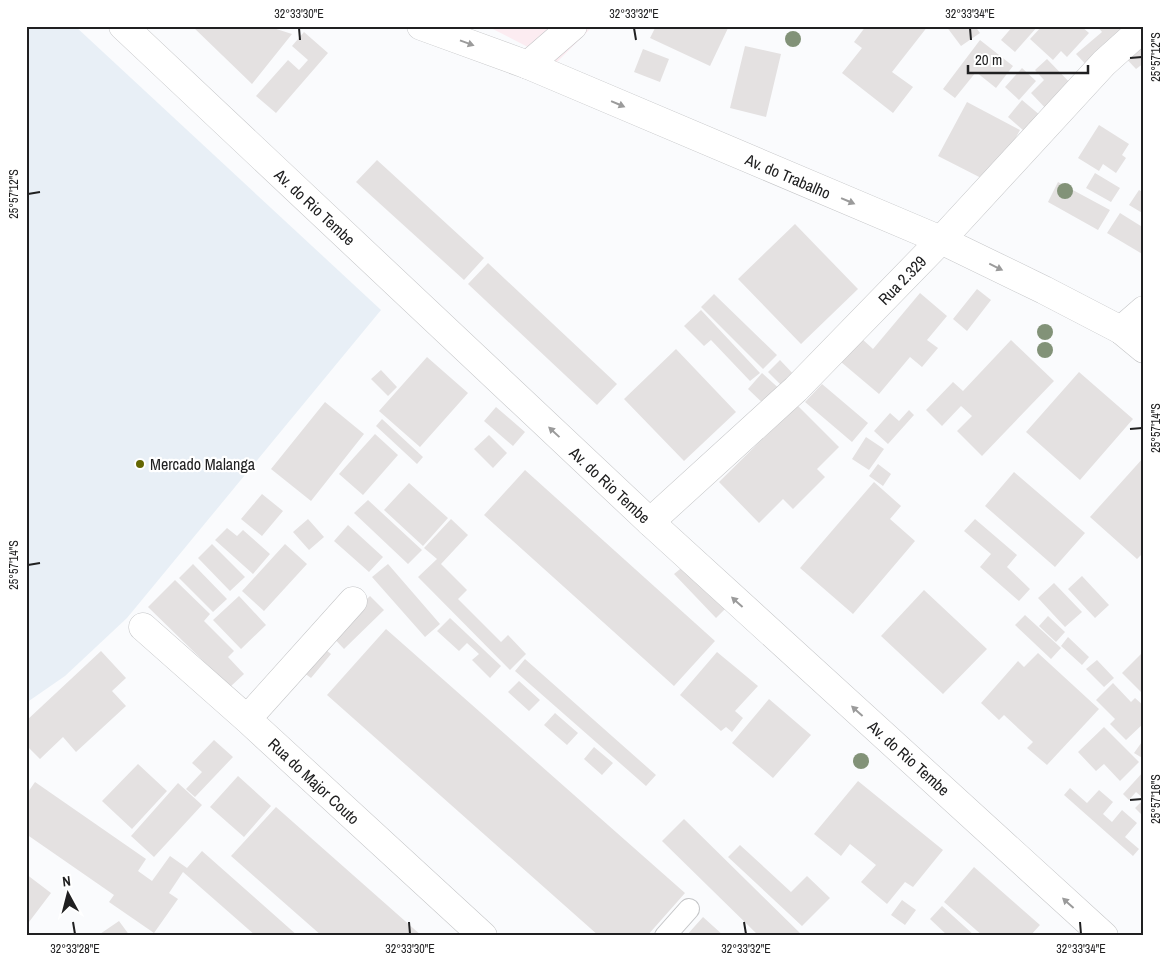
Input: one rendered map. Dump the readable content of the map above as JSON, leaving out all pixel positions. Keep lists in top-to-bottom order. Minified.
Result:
{"streets":{"main road":["Av. do Trabalho","Av. do Rio Tembe","Rua 2.329","Rua do Major Couto"]},"crossings":[["Av. do Trabalho","Rua 2.329"],["Av. do Rio Tembe","Rua 2.329"]],"one_way":["Av. do Trabalho","Av. do Rio Tembe"],"places":["Mercado Malanga"],"scale_bar":"20 m","north":"top","coordinates":["32°33'30\"E","32°33'32\"E","32°33'34\"E","25°57'12\"S","25°57'14\"S","25°57'16\"S","32°33'28\"E"]}
